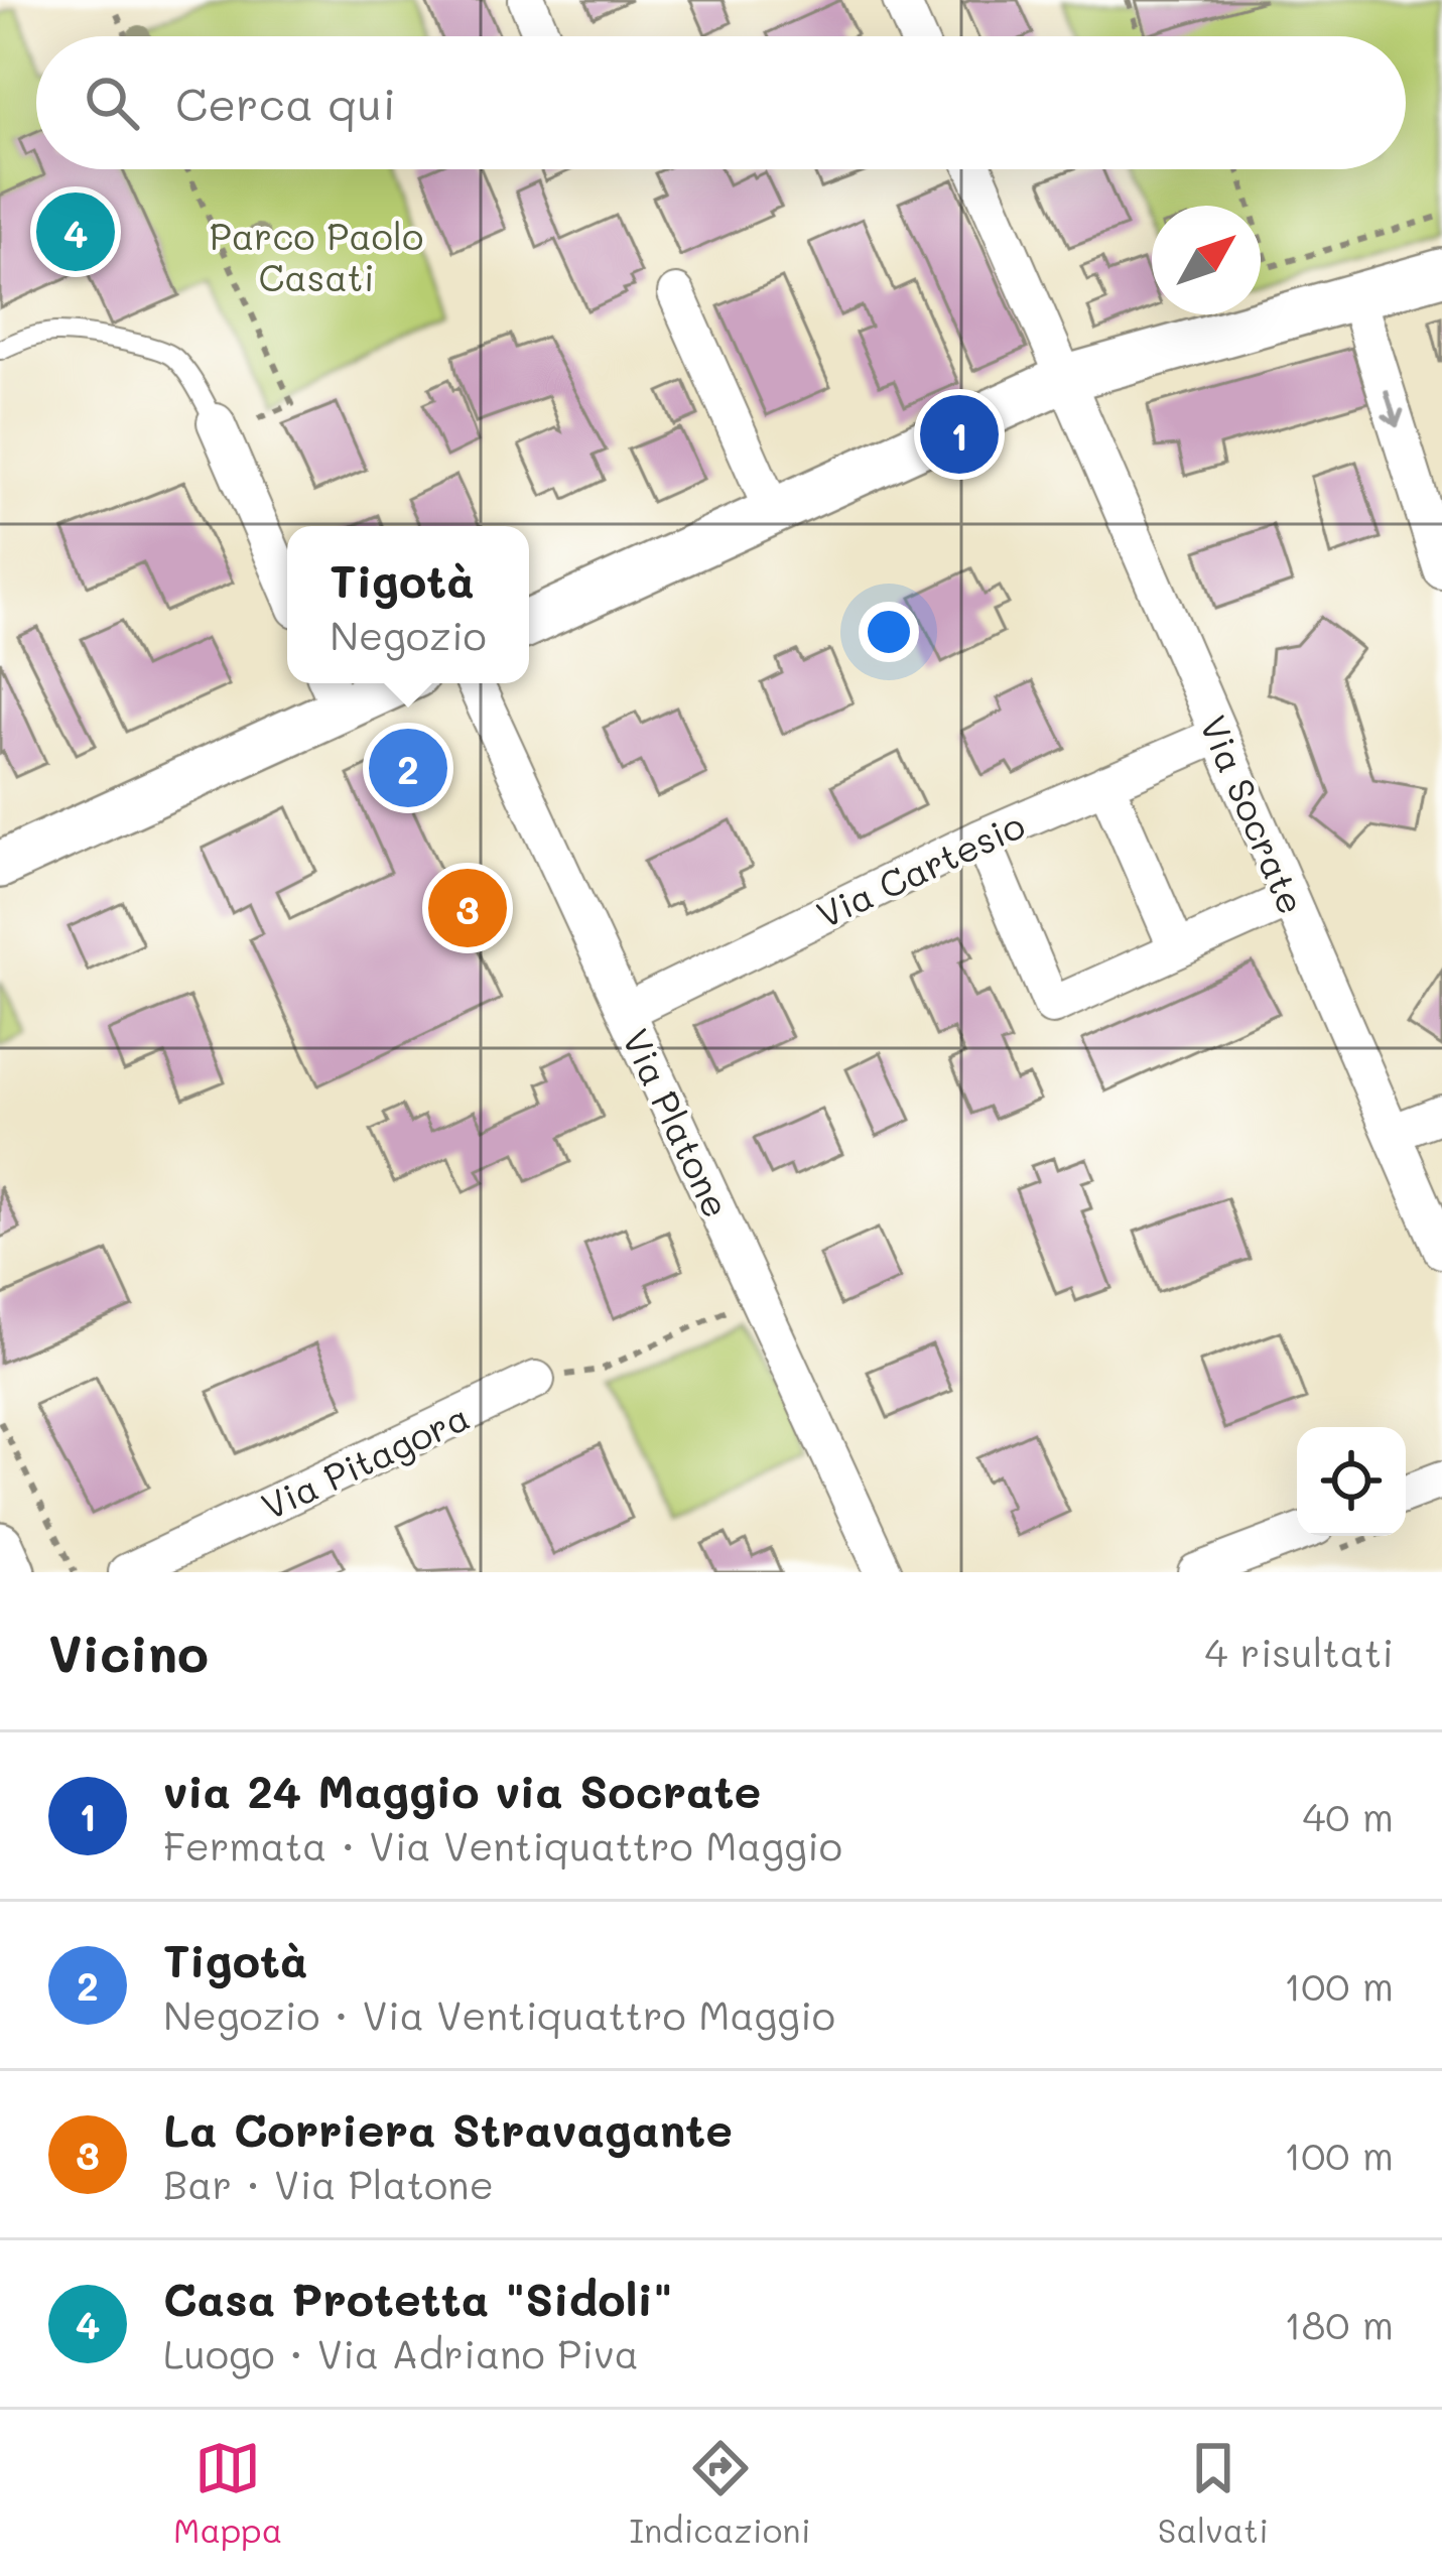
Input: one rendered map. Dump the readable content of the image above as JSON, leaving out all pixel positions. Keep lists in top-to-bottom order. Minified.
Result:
{"streets":{"street":["Via Socrate","Via Cartesio","Via Platone","Via Pitagora"]},"crossings":[["Via Socrate","Via Cartesio"],["Via Cartesio","Via Platone"]],"parks":["Parco Paolo Casati"],"north":"top right","page":{"search":"Cerca qui","pins":["4","1","2","3"],"popup":["Tigotà","Negozio"],"heading":["Vicino","4 risultati"],"list":[{"mark":"1","name":"via 24 Maggio via Socrate","note":"Fermata · Via Ventiquattro Maggio","value":"40 m"},{"mark":"2","name":"Tigotà","note":"Negozio · Via Ventiquattro Maggio","value":"100 m"},{"mark":"3","name":"La Corriera Stravagante","note":"Bar · Via Platone","value":"100 m"},{"mark":"4","name":"Casa Protetta \"Sidoli\"","note":"Luogo · Via Adriano Piva","value":"180 m"}],"nav":["Mappa","Indicazioni","Salvati"]}}
